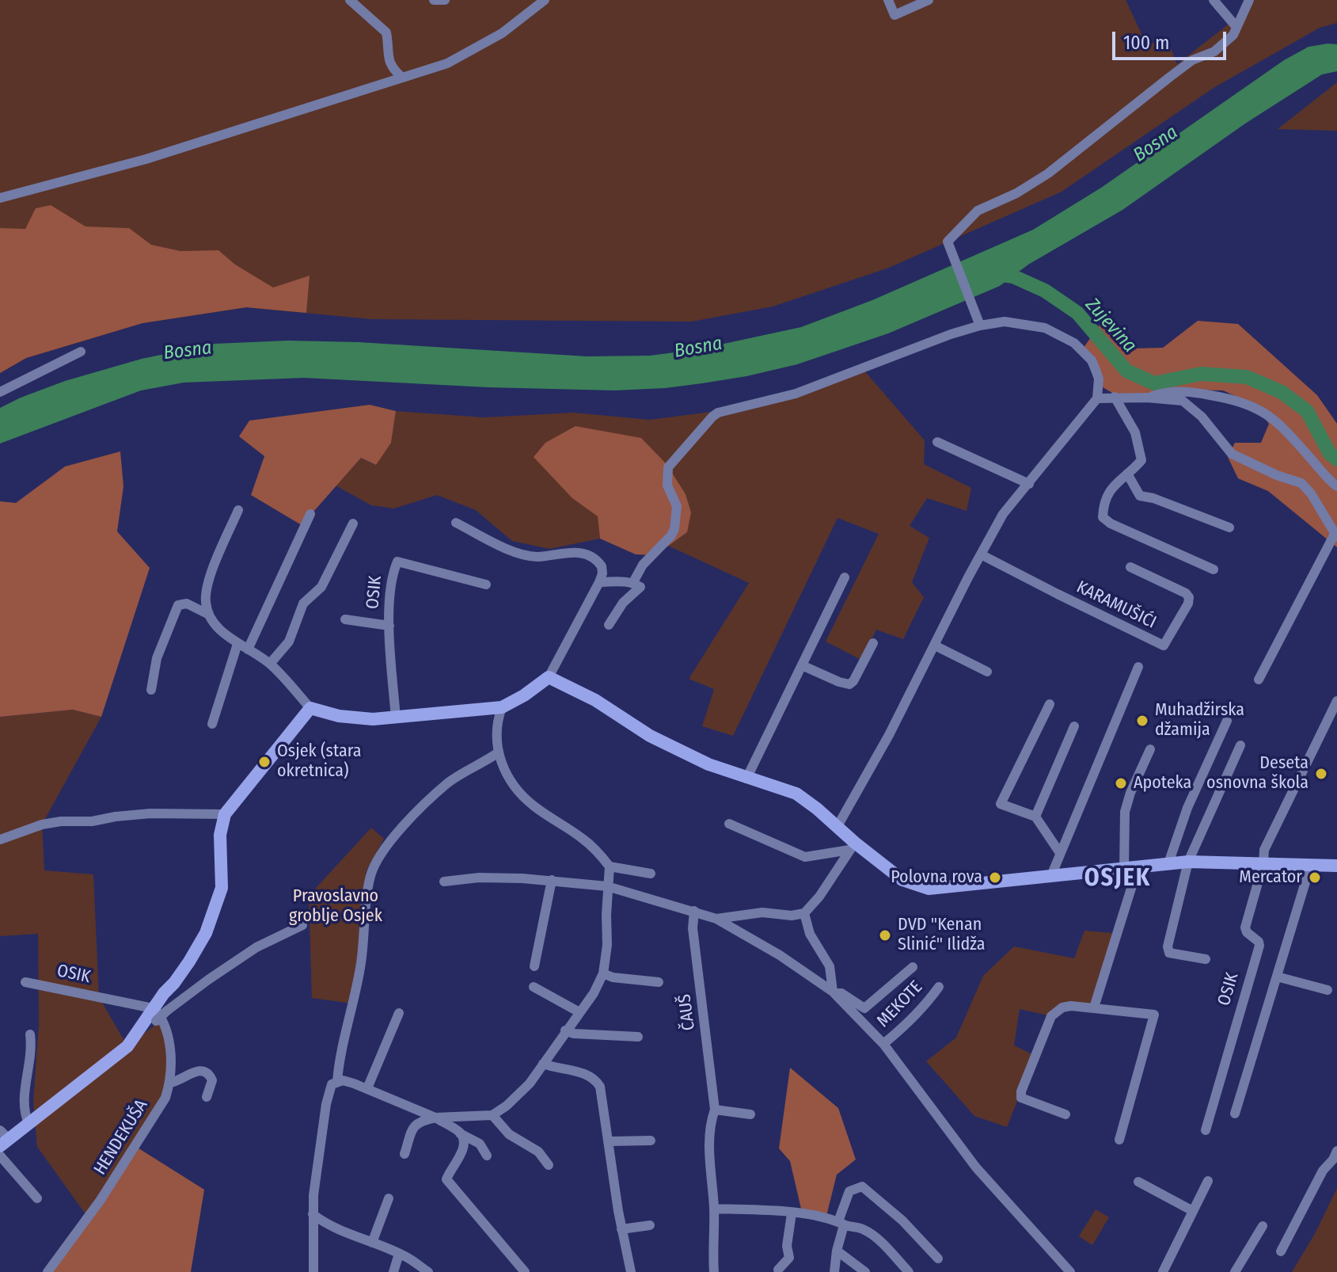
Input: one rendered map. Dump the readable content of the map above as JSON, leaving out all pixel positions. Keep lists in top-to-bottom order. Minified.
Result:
{"streets":{"street":["OSIK","KARAMUŠIĆI","MEKOTE","ČAUŠ","HENDEKUŠA"]},"crossings":[["OSIK","HENDEKUŠA"]],"districts":["OSJEK"],"water":["Bosna","Zujevina"],"parks":["Pravoslavno groblje Osjek"],"places":["Muhadžirska džamija","Osjek (stara okretnica)","Deseta osnovna škola","Apoteka","Polovna rova","Mercator","DVD \"Kenan Slinić\" Ilidža"],"scale_bar":"100 m"}
